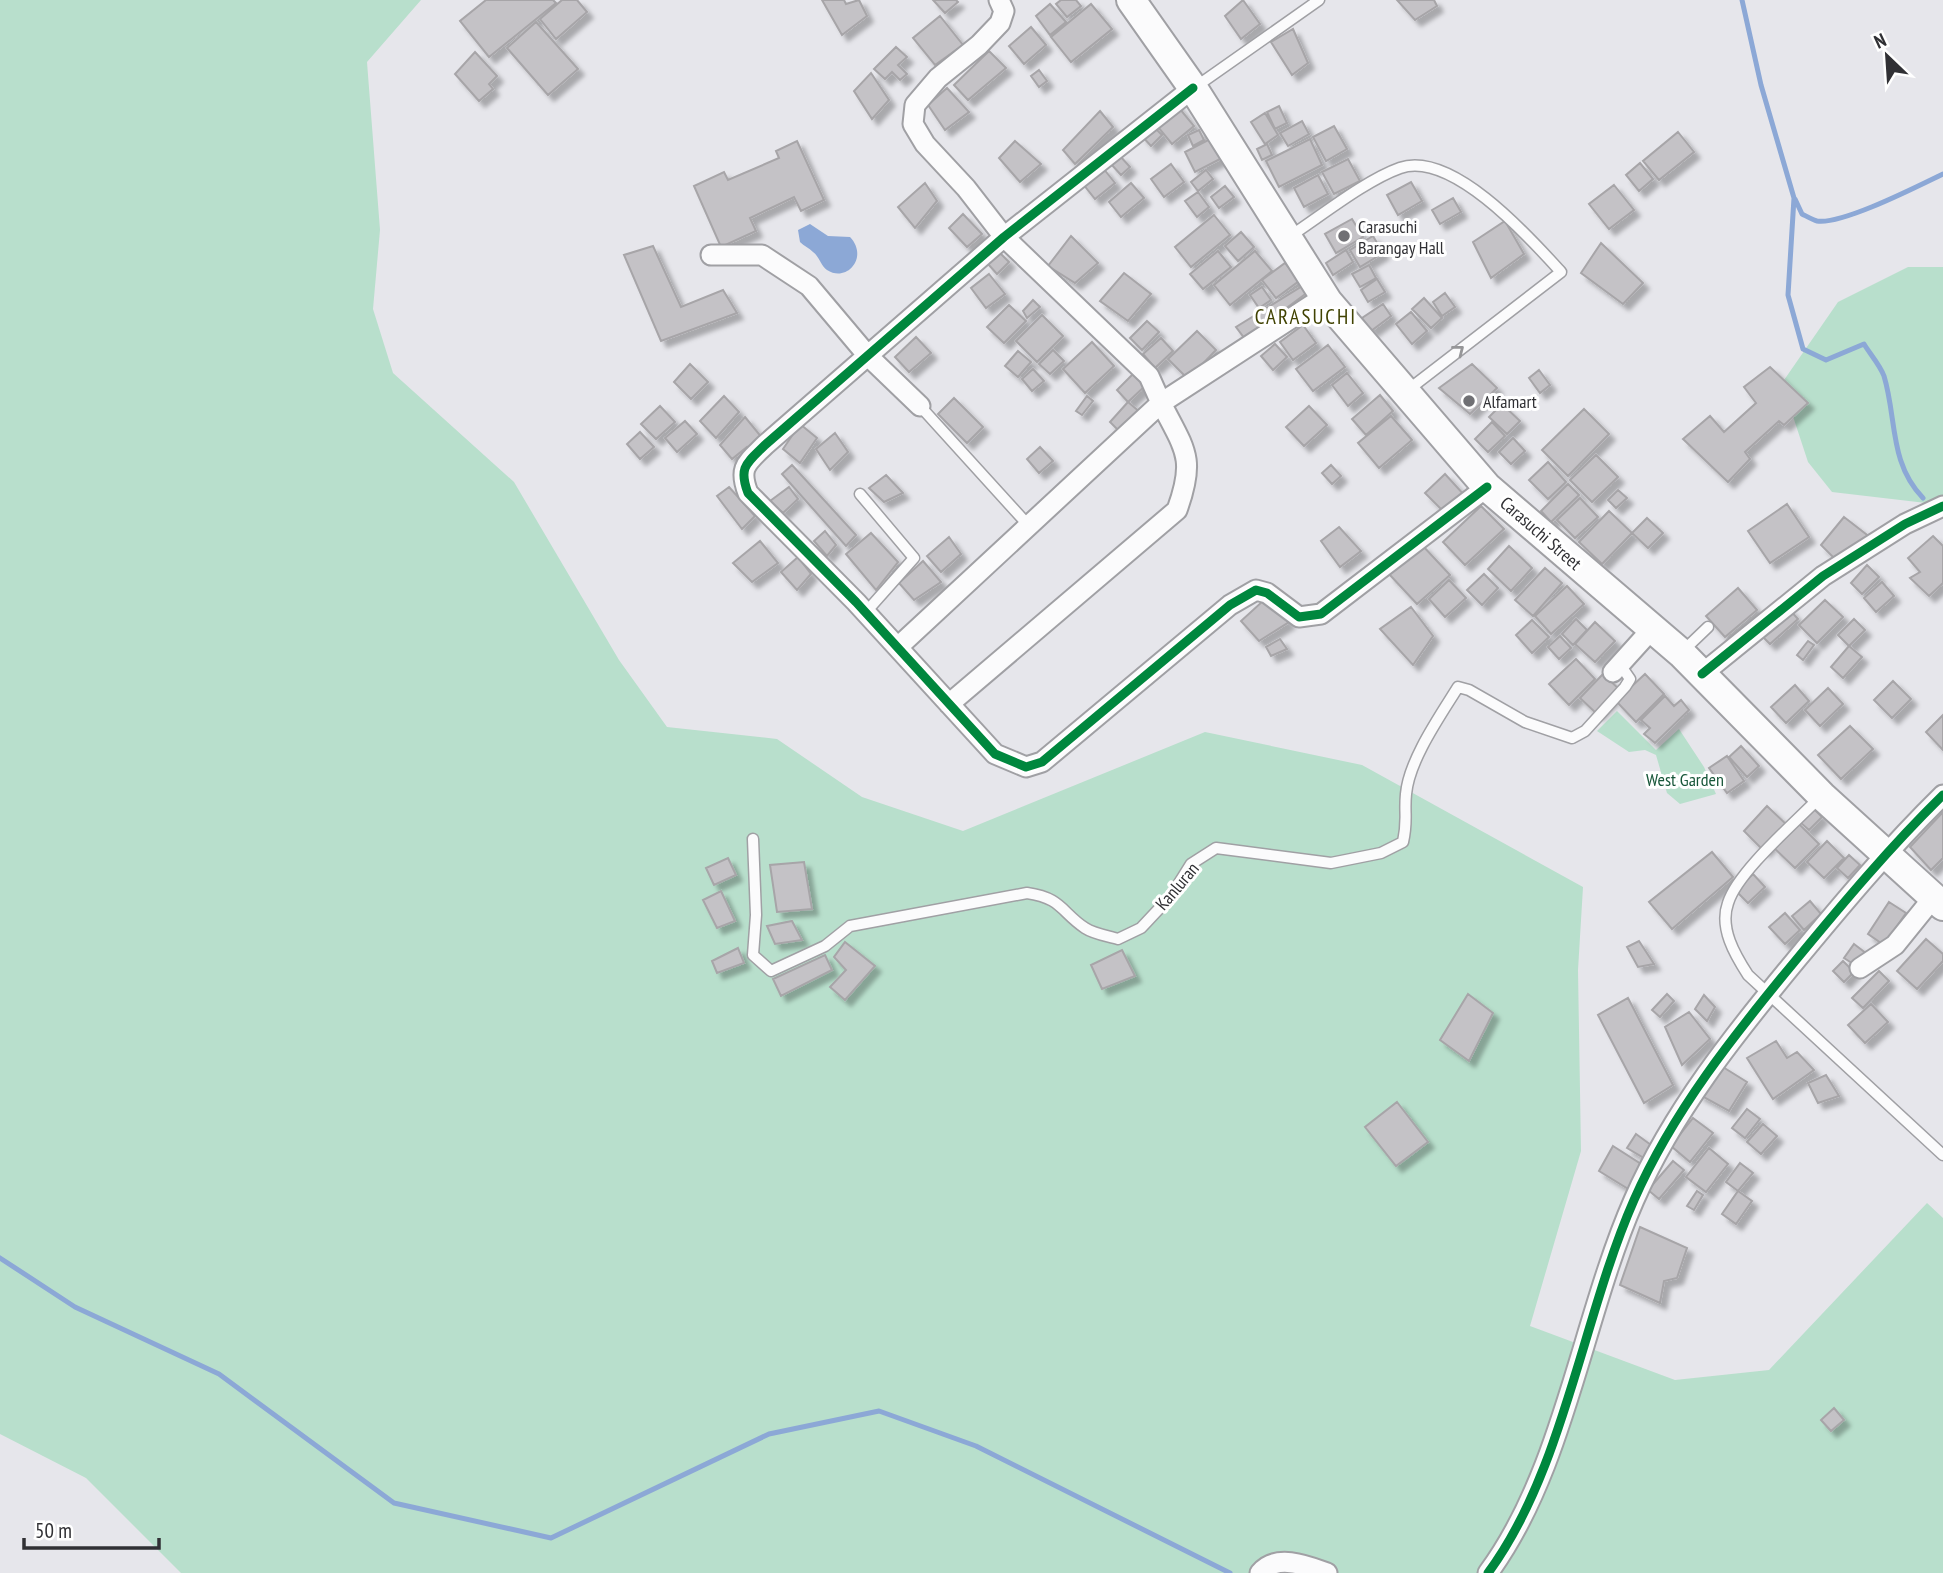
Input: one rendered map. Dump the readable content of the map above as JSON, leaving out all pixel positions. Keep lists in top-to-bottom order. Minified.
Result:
{"streets":{"street":["Carasuchi Street"],"lane":["Kanluran"]},"districts":["CARASUCHI"],"parks":["West Garden"],"places":["Carasuchi Barangay Hall","Alfamart"],"scale_bar":"50 m","north":"top left"}
